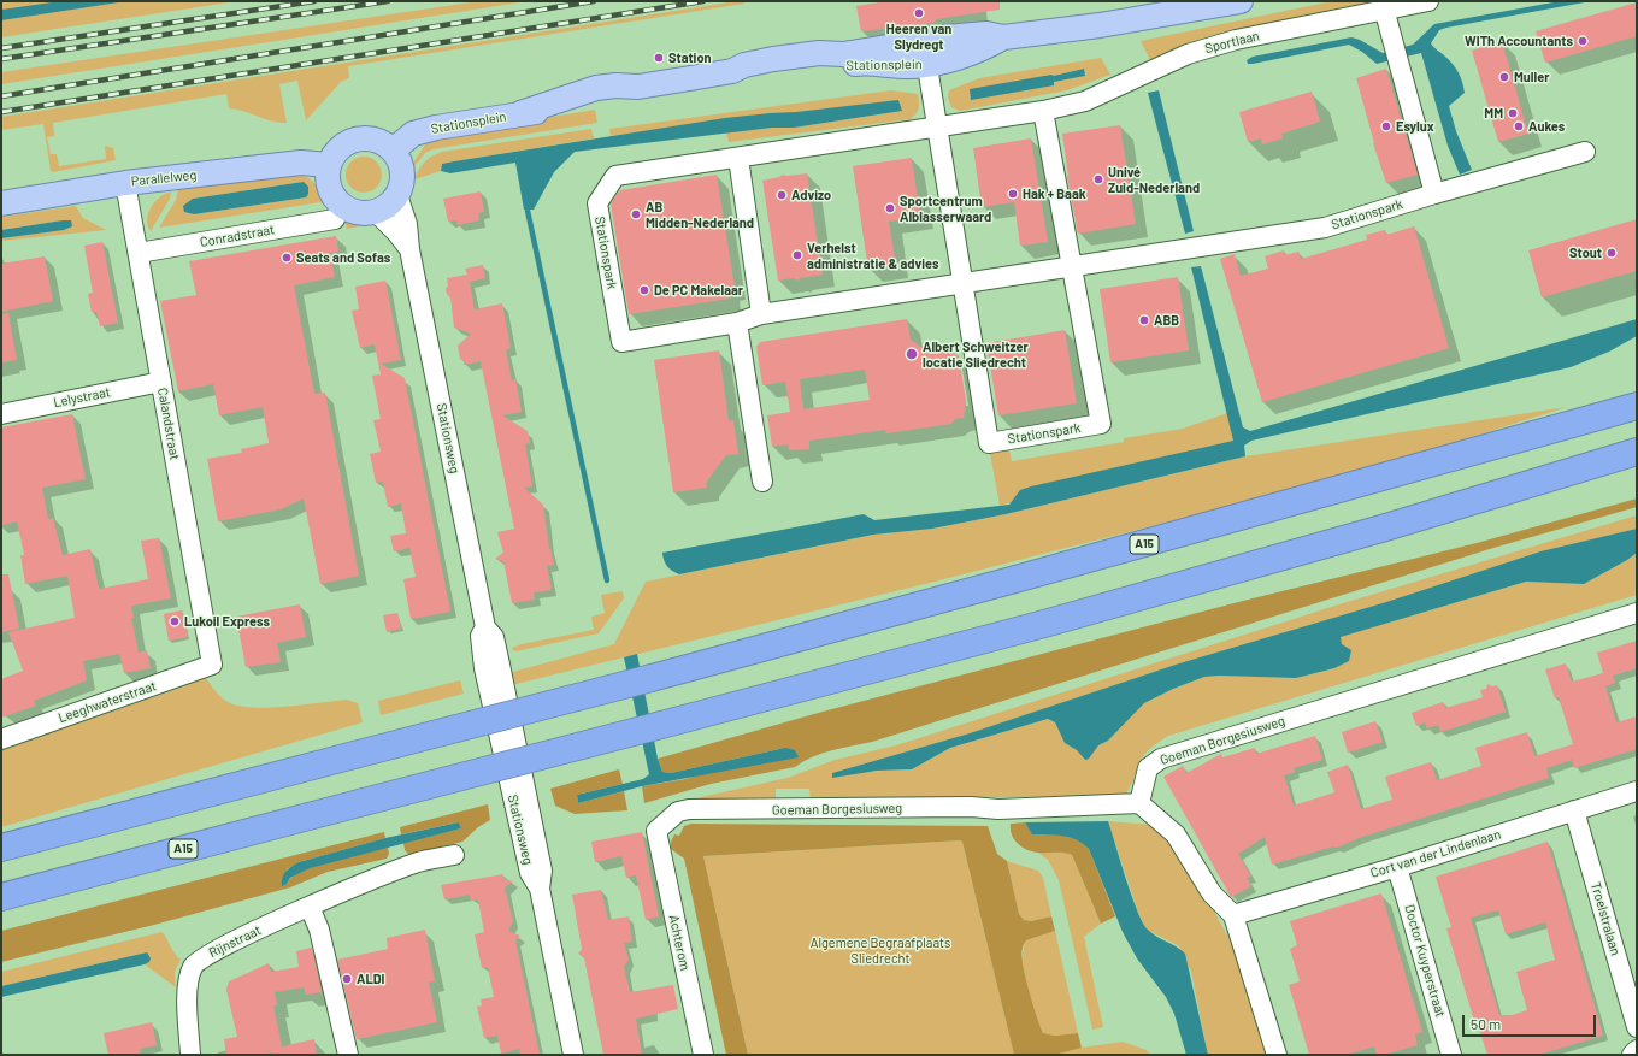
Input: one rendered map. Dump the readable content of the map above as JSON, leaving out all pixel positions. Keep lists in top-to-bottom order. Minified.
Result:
{"streets":{"highway":["A15"],"main road":["Stationsplein","Parallelweg"],"street":["Sportlaan","Stationspark","Conradstraat","Lelystraat","Calandstraat","Stationsweg","Leeghwaterstraat","Goeman Borgesiusweg","Cort van der Lindenlaan","Troelstralaan","Rijnstraat","Achterom","Doctor Kuyperstraat"]},"crossings":[["Sportlaan","Stationspark"],["Stationsplein","Parallelweg"],["Stationsplein","Stationspark"],["Stationsplein","Stationsweg"],["Parallelweg","Calandstraat"],["Parallelweg","Stationsweg"],["Conradstraat","Calandstraat"],["Lelystraat","Calandstraat"],["Calandstraat","Leeghwaterstraat"],["Goeman Borgesiusweg","Achterom"],["Cort van der Lindenlaan","Troelstralaan"],["Cort van der Lindenlaan","Doctor Kuyperstraat"]],"parks":["Algemene Begraafplaats Sliedrecht"],"places":["Heeren van Slydregt","WITh Accountants","Station","Muller","MM","Esylux","Aukes","Univé Zuid-Nederland","Hak + Baak","Advizo","Sportcentrum Alblasserwaard","AB Midden-Nederland","Stout","Verhelst administratie & advies","Seats and Sofas","De PC Makelaar","ABB","Albert Schweitzer locatie Sliedrecht","Lukoil Express","ALDI"],"scale_bar":"50 m"}
